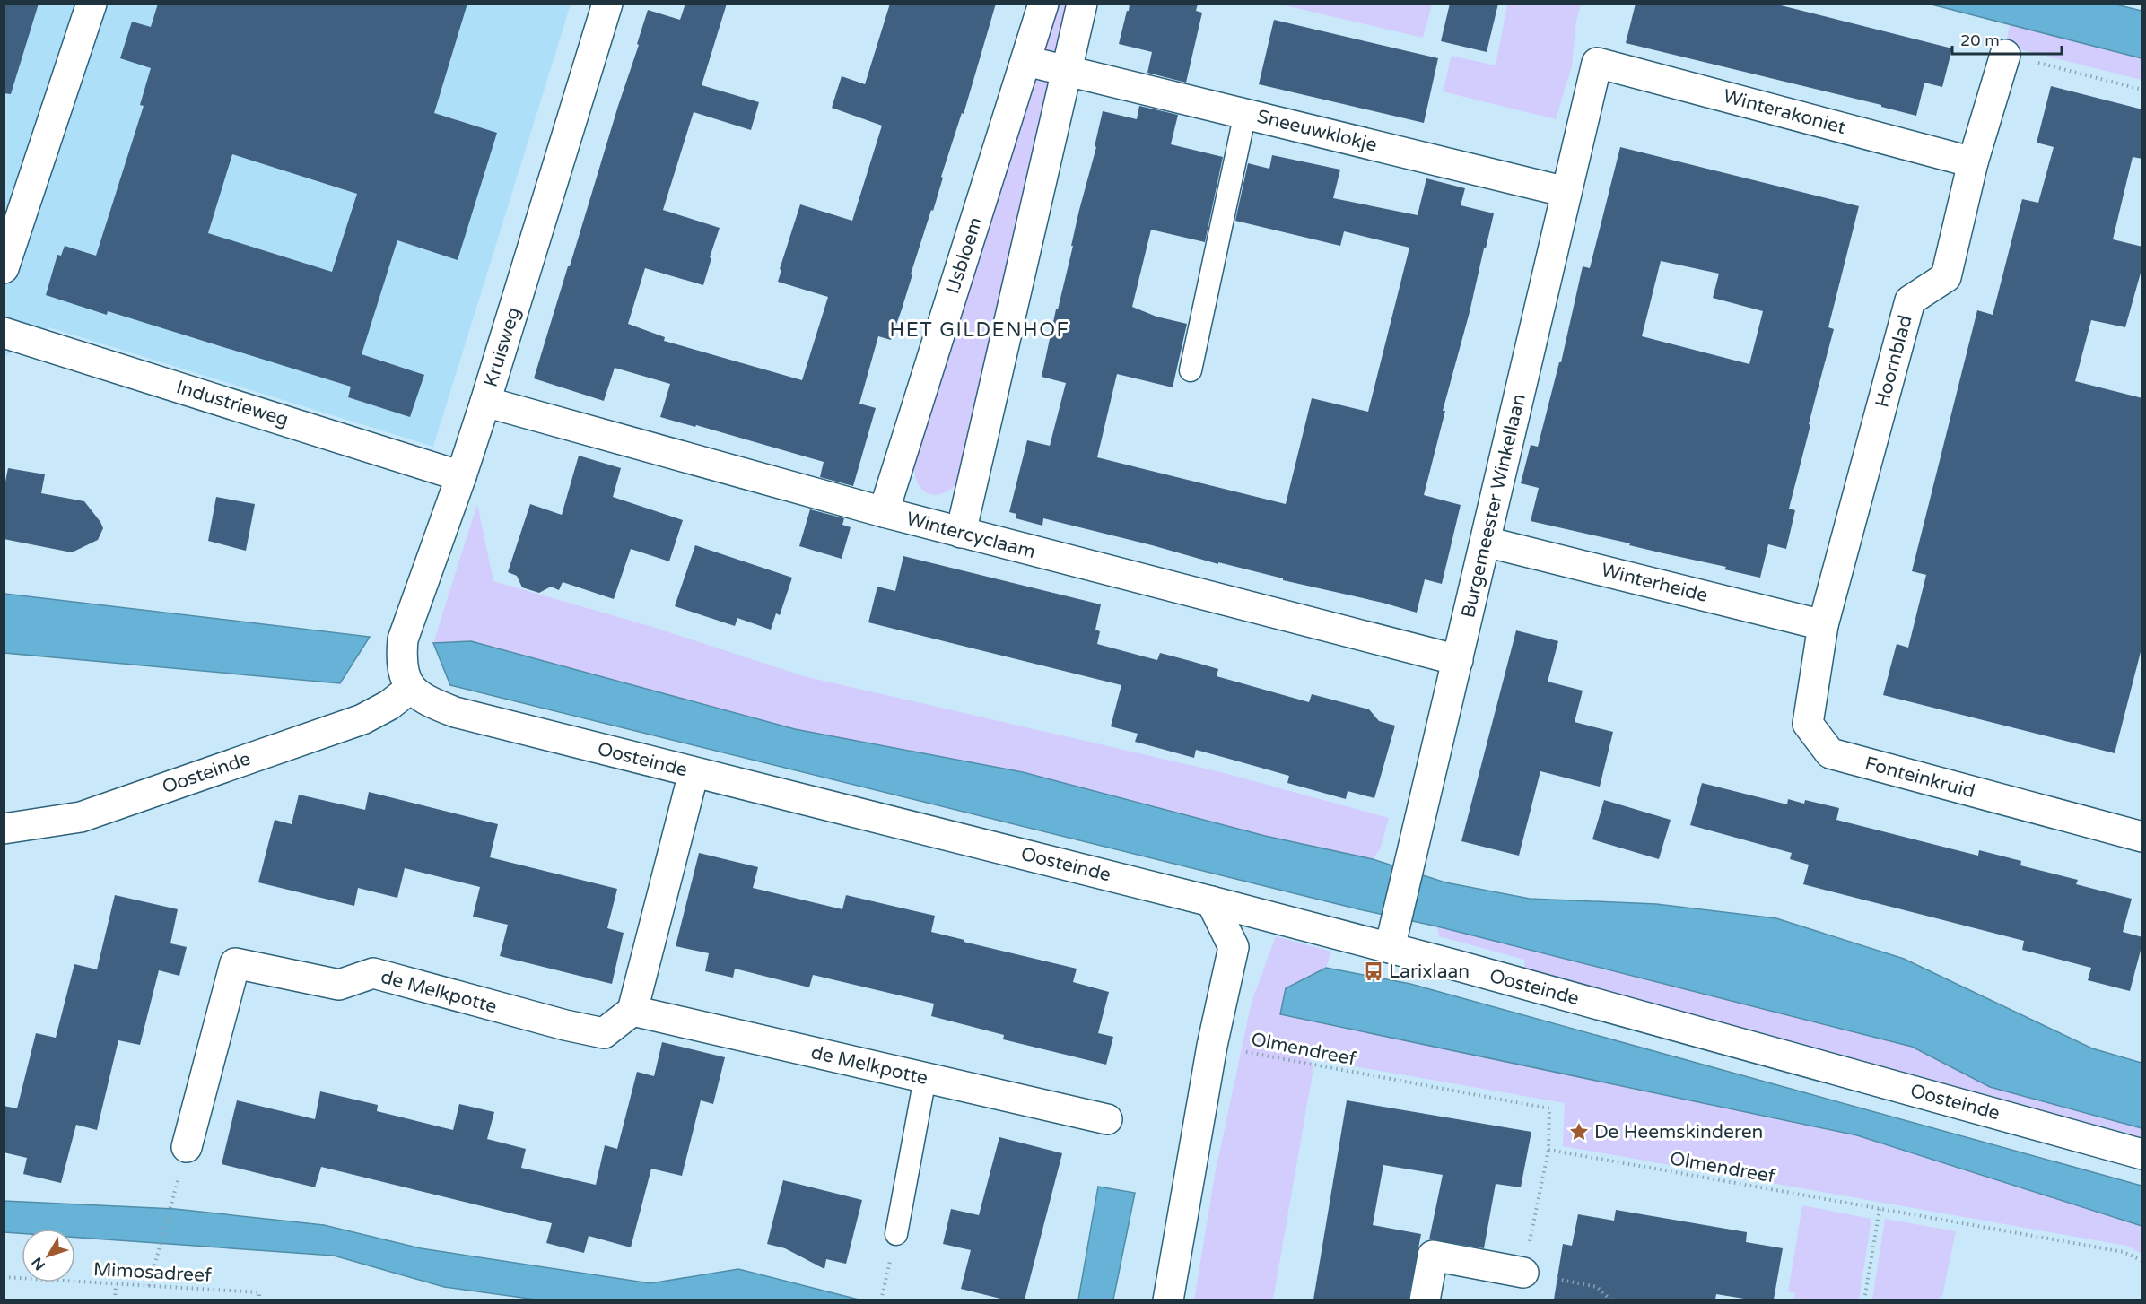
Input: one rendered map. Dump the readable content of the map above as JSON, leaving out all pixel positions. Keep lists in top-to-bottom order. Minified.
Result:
{"streets":{"street":["Winterakoniet","Sneeuwklokje","IJsbloem","Kruisweg","Hoornblad","Industrieweg","Burgemeester Winkellaan","Wintercyclaam","Winterheide","Oosteinde","Fonteinkruid","de Melkpotte"],"path":["Olmendreef","Mimosadreef"]},"crossings":[["Winterakoniet","Hoornblad"],["Winterakoniet","Burgemeester Winkellaan"],["Sneeuwklokje","Burgemeester Winkellaan"],["IJsbloem","Wintercyclaam"],["Kruisweg","Industrieweg"],["Kruisweg","Wintercyclaam"],["Kruisweg","Oosteinde"],["Hoornblad","Winterheide"],["Hoornblad","Fonteinkruid"],["Burgemeester Winkellaan","Wintercyclaam"],["Burgemeester Winkellaan","Winterheide"],["Burgemeester Winkellaan","Oosteinde"],["Winterheide","Fonteinkruid"]],"districts":["HET GILDENHOF"],"places":{"bus stop":["Larixlaan"],"place":["De Heemskinderen"]},"scale_bar":"20 m","north":"bottom left"}
